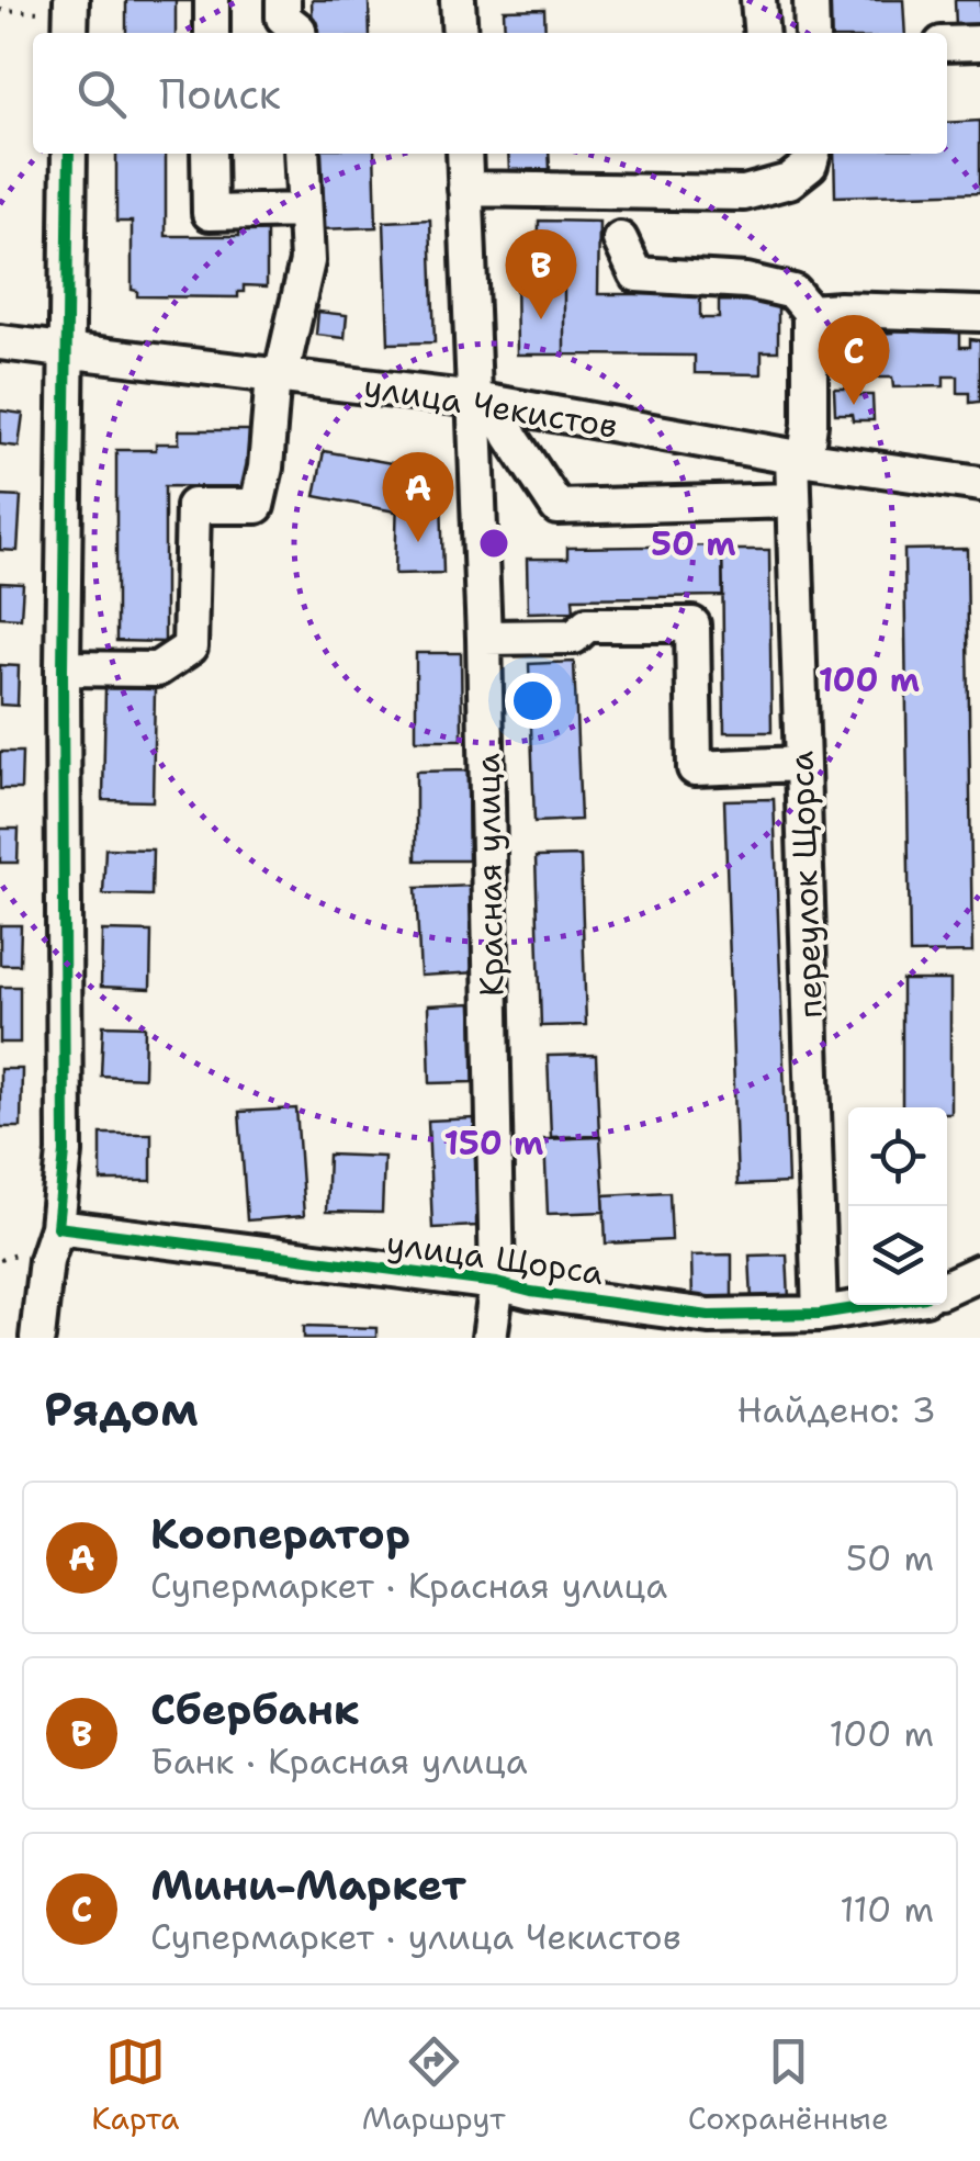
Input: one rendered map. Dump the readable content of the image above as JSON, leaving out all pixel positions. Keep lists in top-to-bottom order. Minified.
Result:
{"streets":{"street":["улица Чекистов","Красная улица","переулок Щорса","улица Щорса"]},"crossings":[["улица Чекистов","Красная улица"],["улица Чекистов","переулок Щорса"],["Красная улица","улица Щорса"],["переулок Щорса","улица Щорса"]],"page":{"search":"Поиск","pins":["B","C","A"],"heading":["Рядом","Найдено: 3"],"list":[{"mark":"A","name":"Кооператор","note":"Супермаркет · Красная улица","value":"50 m"},{"mark":"B","name":"Сбербанк","note":"Банк · Красная улица","value":"100 m"},{"mark":"C","name":"Мини-Маркет","note":"Супермаркет · улица Чекистов","value":"110 m"}],"nav":["Карта","Маршрут","Сохранённые"]},"rings":["50 m","100 m","150 m"]}
